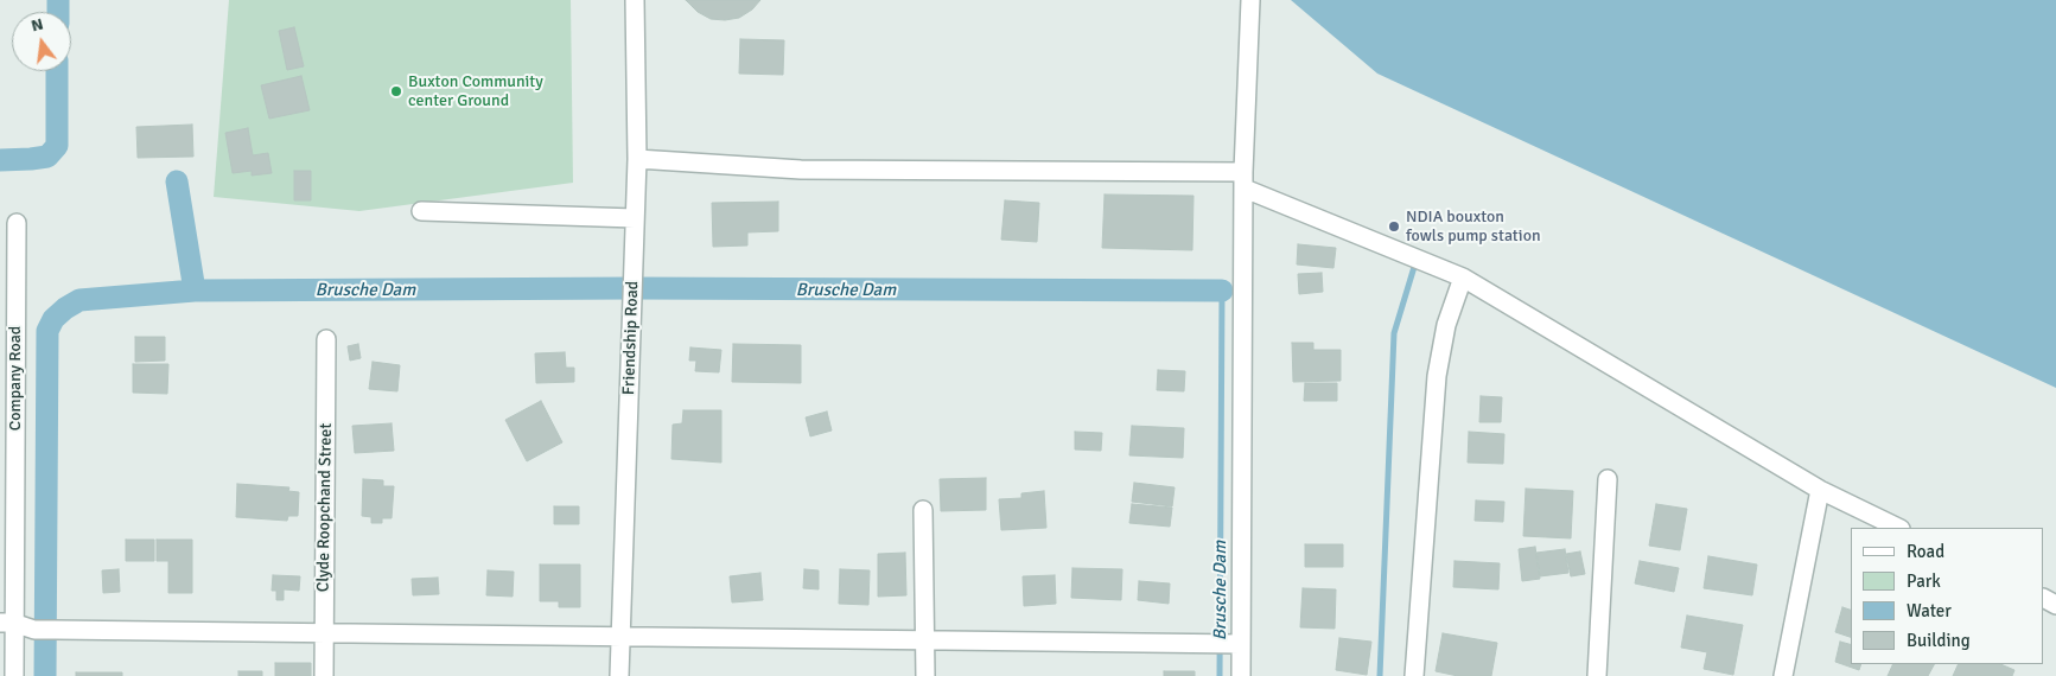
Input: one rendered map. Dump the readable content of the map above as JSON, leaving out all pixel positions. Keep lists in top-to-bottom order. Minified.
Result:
{"streets":{"street":["Friendship Road","Company Road","Clyde Roopchand Street"]},"water":["Brusche Dam"],"places":["Buxton Community center Ground","NDIA bouxton fowls pump station"],"legend":["Road","Park","Water","Building"],"north":"top"}
